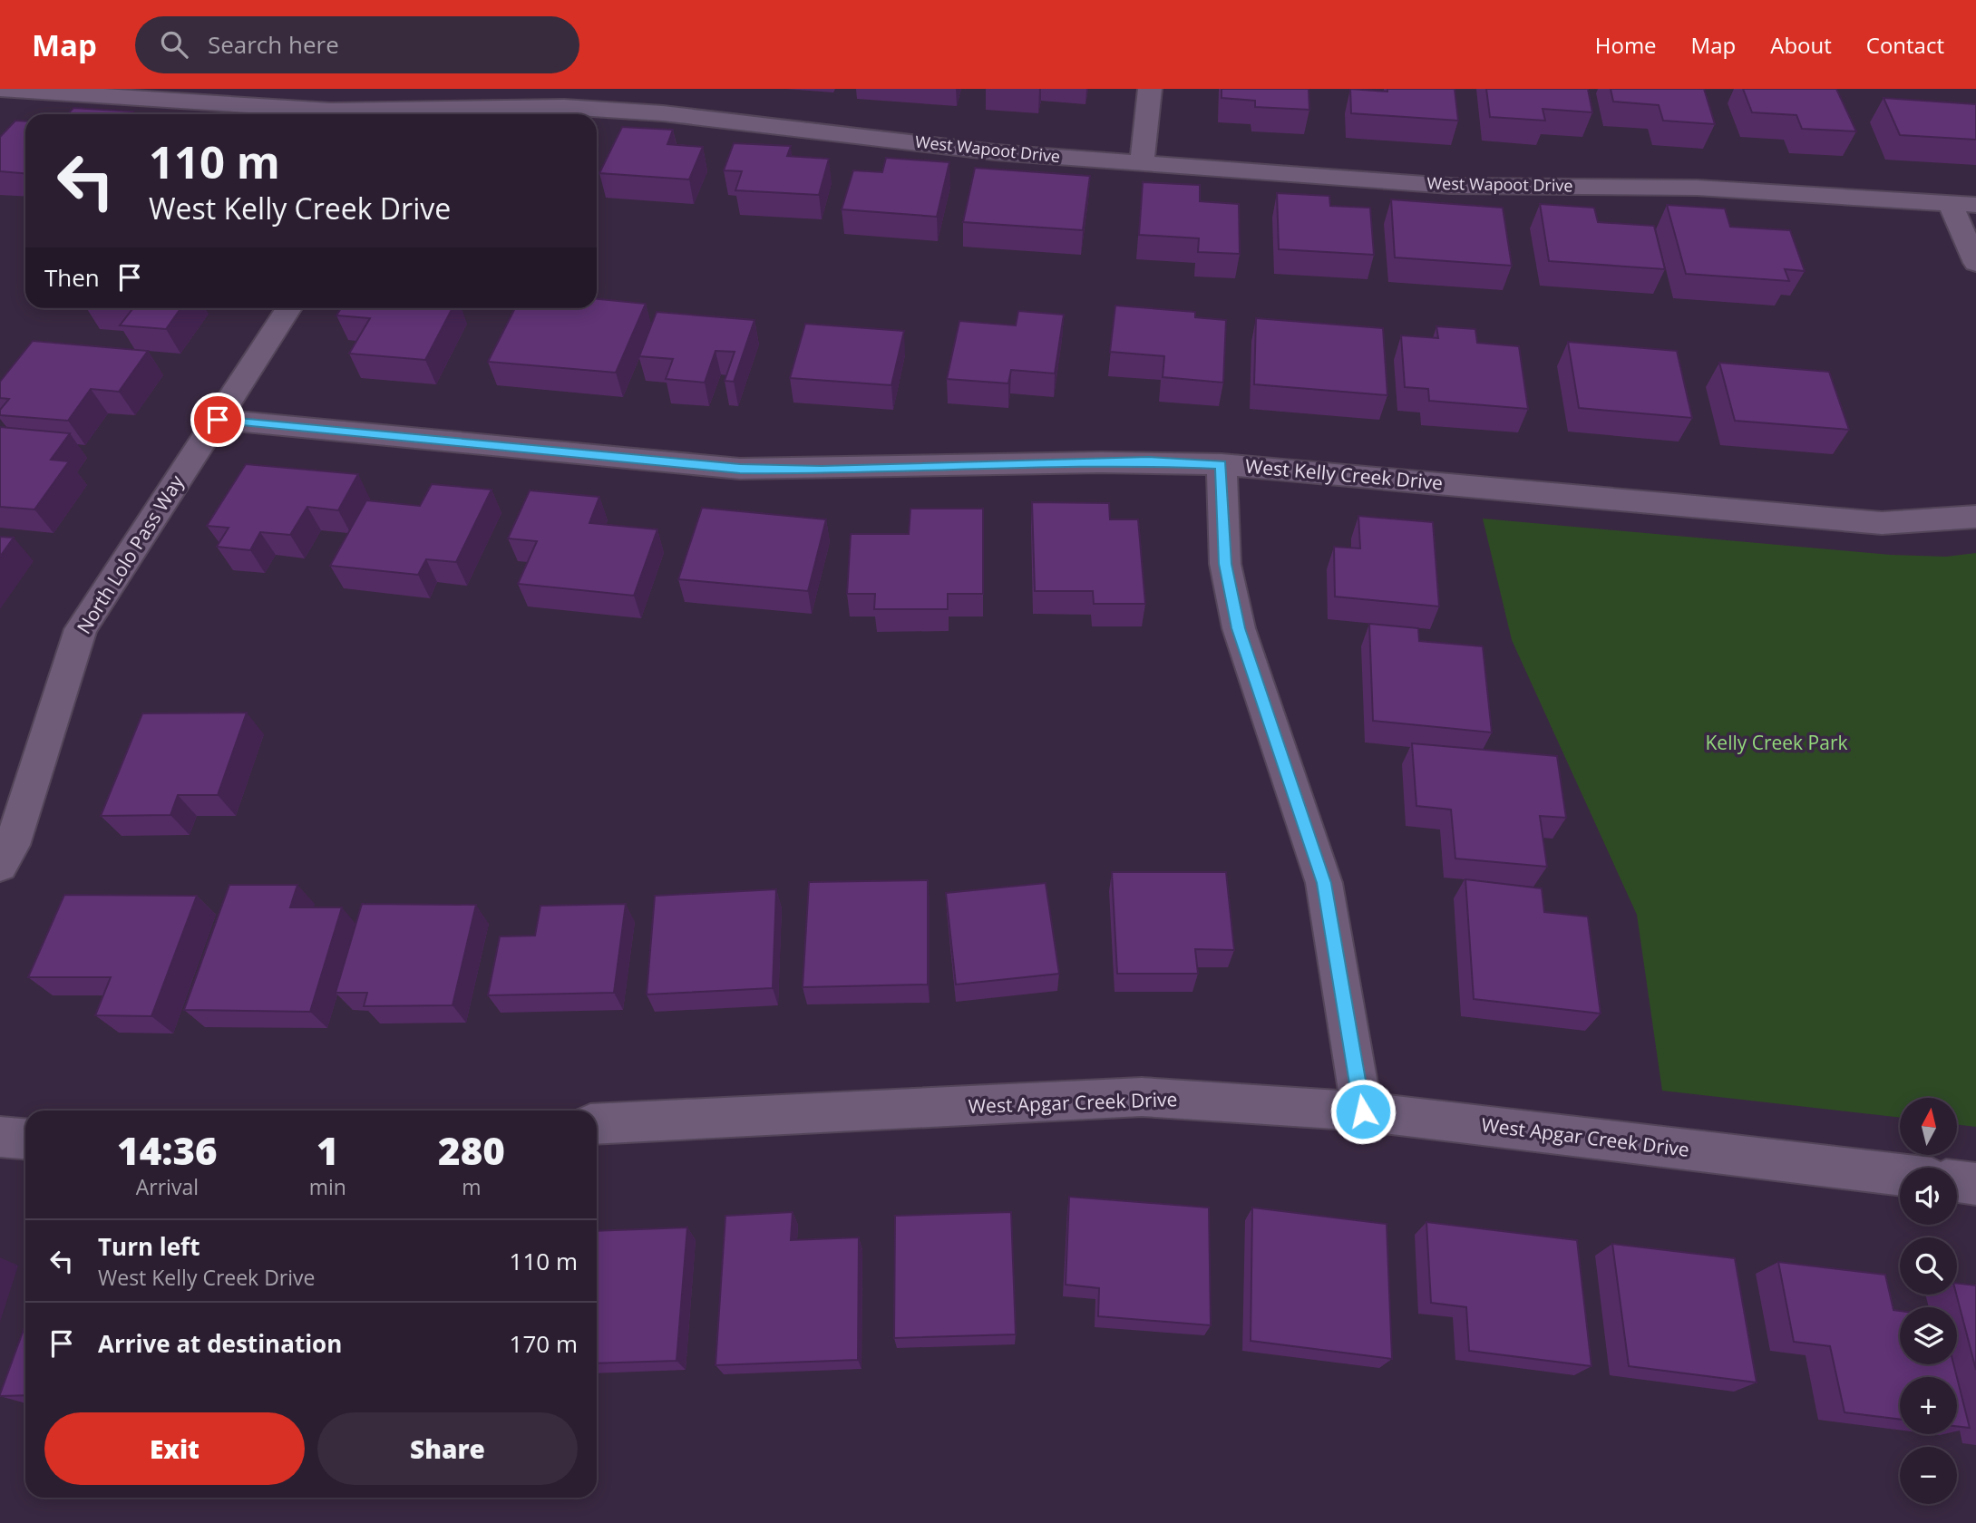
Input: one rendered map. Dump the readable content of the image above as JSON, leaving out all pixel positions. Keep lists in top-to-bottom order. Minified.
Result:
{"streets":{"street":["West Wapoot Drive","West Kelly Creek Drive","North Lolo Pass Way","West Apgar Creek Drive"]},"crossings":[["West Kelly Creek Drive","North Lolo Pass Way"]],"parks":["Kelly Creek Park"],"north":"top","page":{"header":"Map","search":"Search here","nav":["Home","Map","About","Contact"],"turn":["110 m","West Kelly Creek Drive"],"then":"Then","map_buttons":["+","−"],"eta":["14:36","Arrival","1","min","280","m"],"list":[{"name":"Turn left","note":"West Kelly Creek Drive","value":"110 m"},{"name":"Arrive at destination","value":"170 m"}],"buttons":["Exit","Share"]}}
